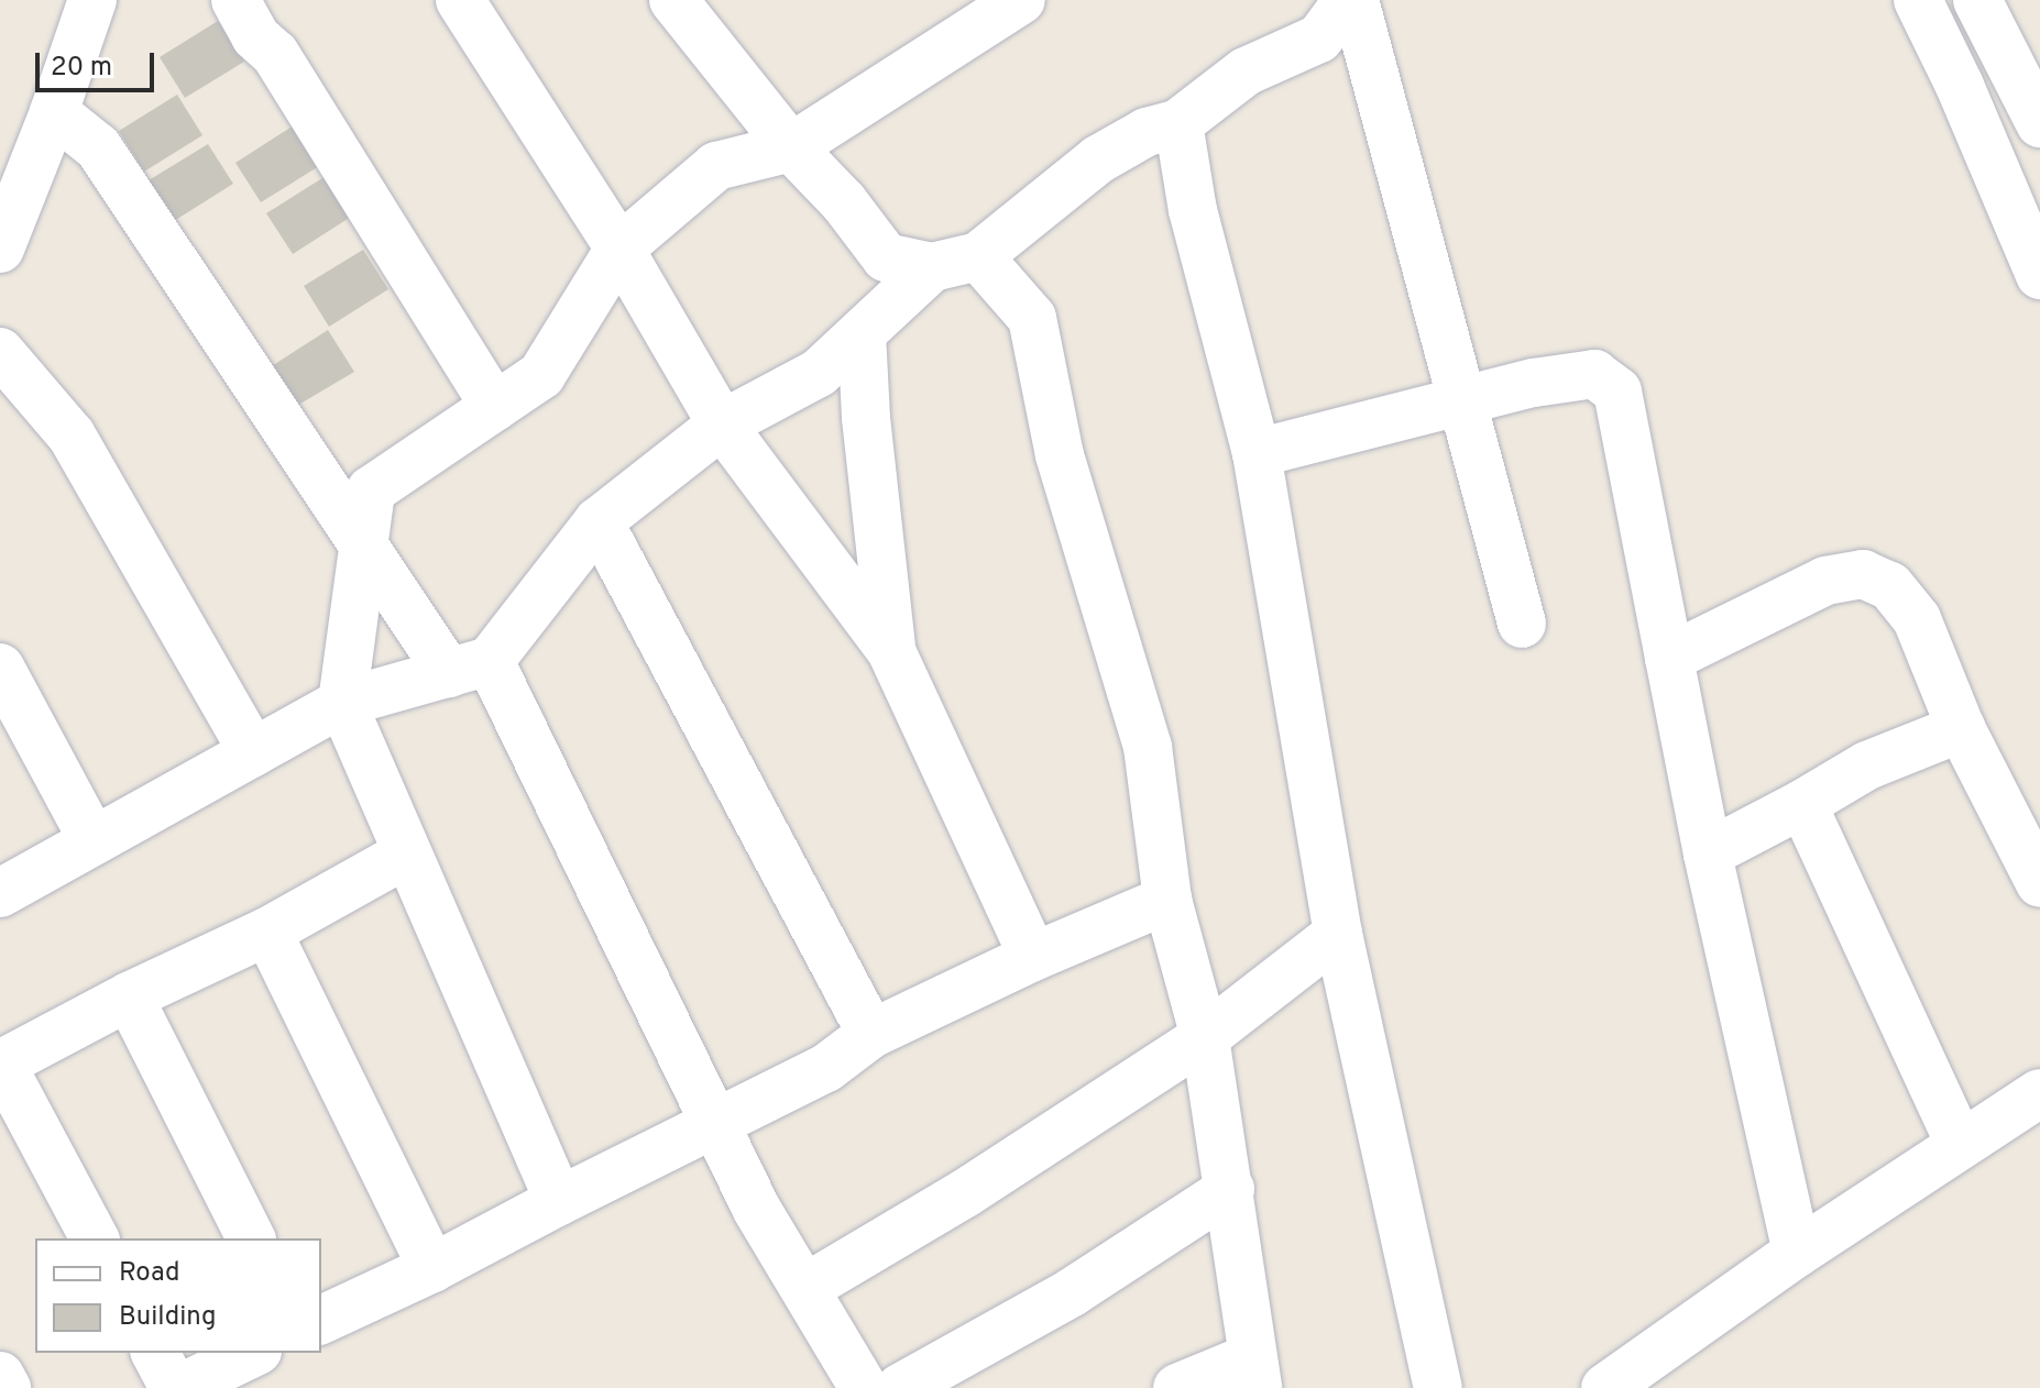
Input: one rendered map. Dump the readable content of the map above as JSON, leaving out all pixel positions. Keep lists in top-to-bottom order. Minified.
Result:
{"legend":["Road","Building"],"scale_bar":"20 m"}
